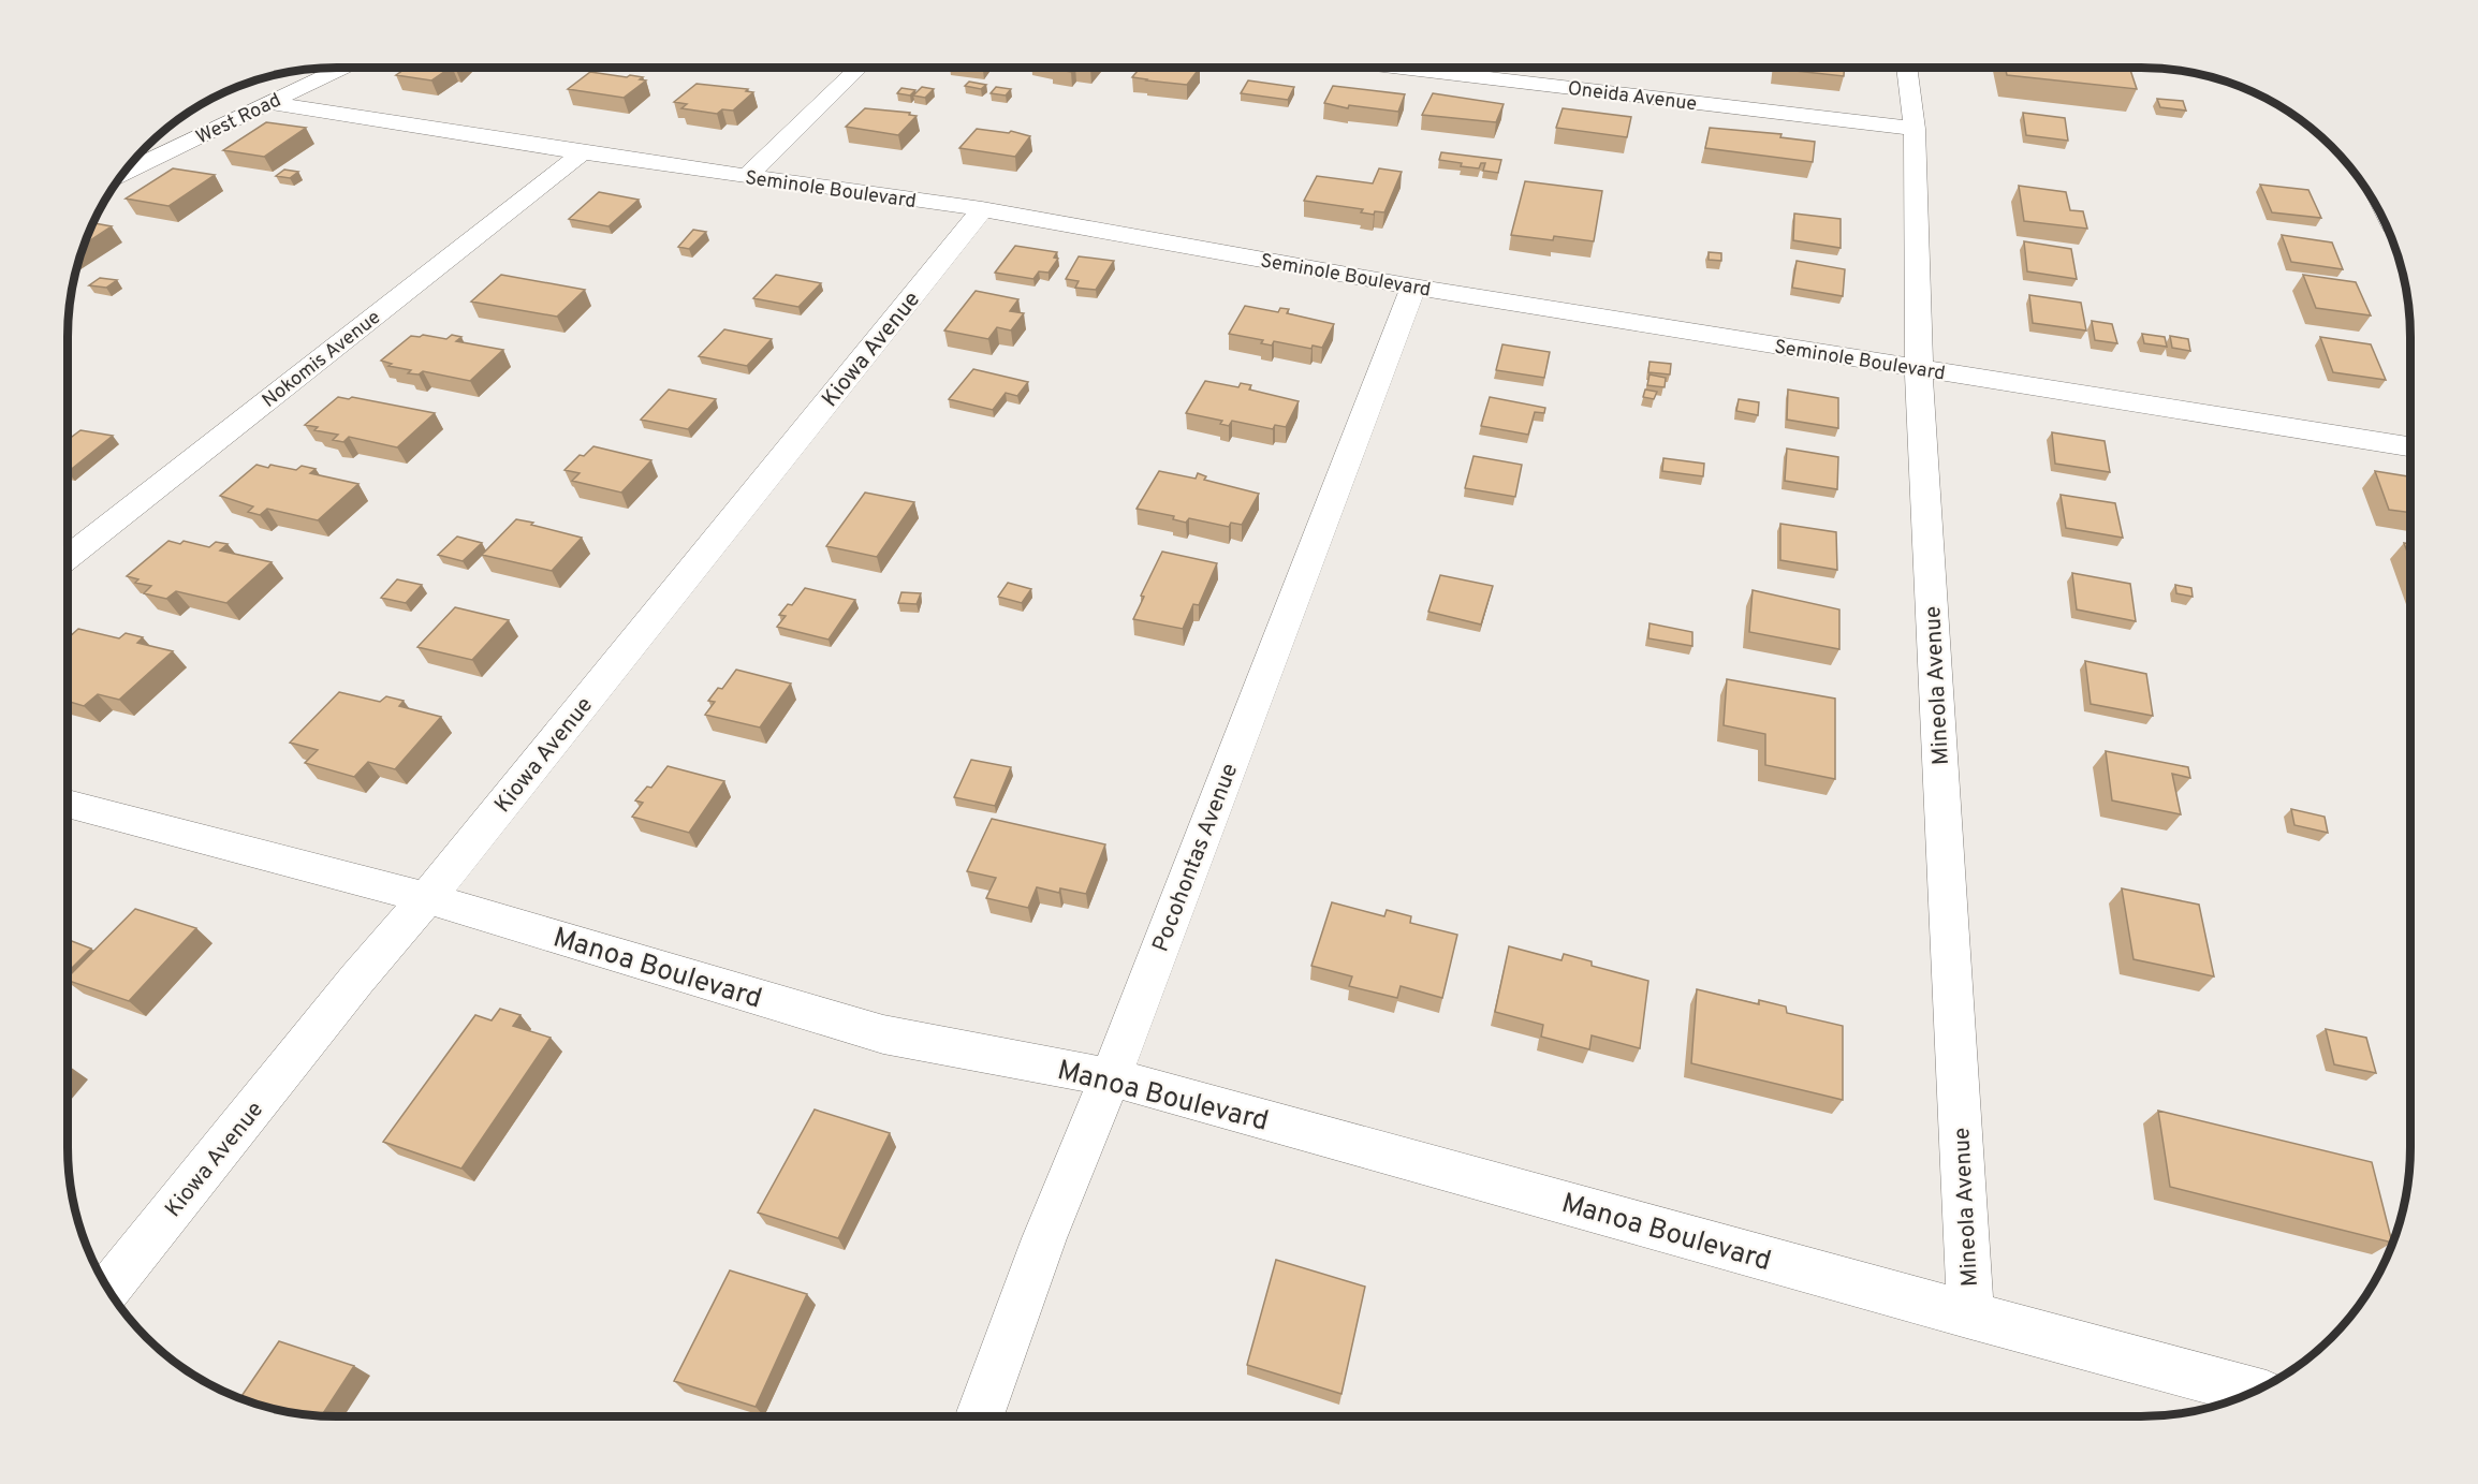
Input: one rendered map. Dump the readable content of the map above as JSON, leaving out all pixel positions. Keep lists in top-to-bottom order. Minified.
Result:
{"streets":{"street":["Oneida Avenue","West Road","Seminole Boulevard","Kiowa Avenue","Nokomis Avenue","Mineola Avenue","Pocohontas Avenue","Manoa Boulevard"]},"crossings":[["Oneida Avenue","Mineola Avenue"],["West Road","Seminole Boulevard"],["Seminole Boulevard","Kiowa Avenue"],["Seminole Boulevard","Nokomis Avenue"],["Seminole Boulevard","Mineola Avenue"],["Seminole Boulevard","Pocohontas Avenue"],["Kiowa Avenue","Manoa Boulevard"],["Mineola Avenue","Manoa Boulevard"],["Pocohontas Avenue","Manoa Boulevard"]]}
